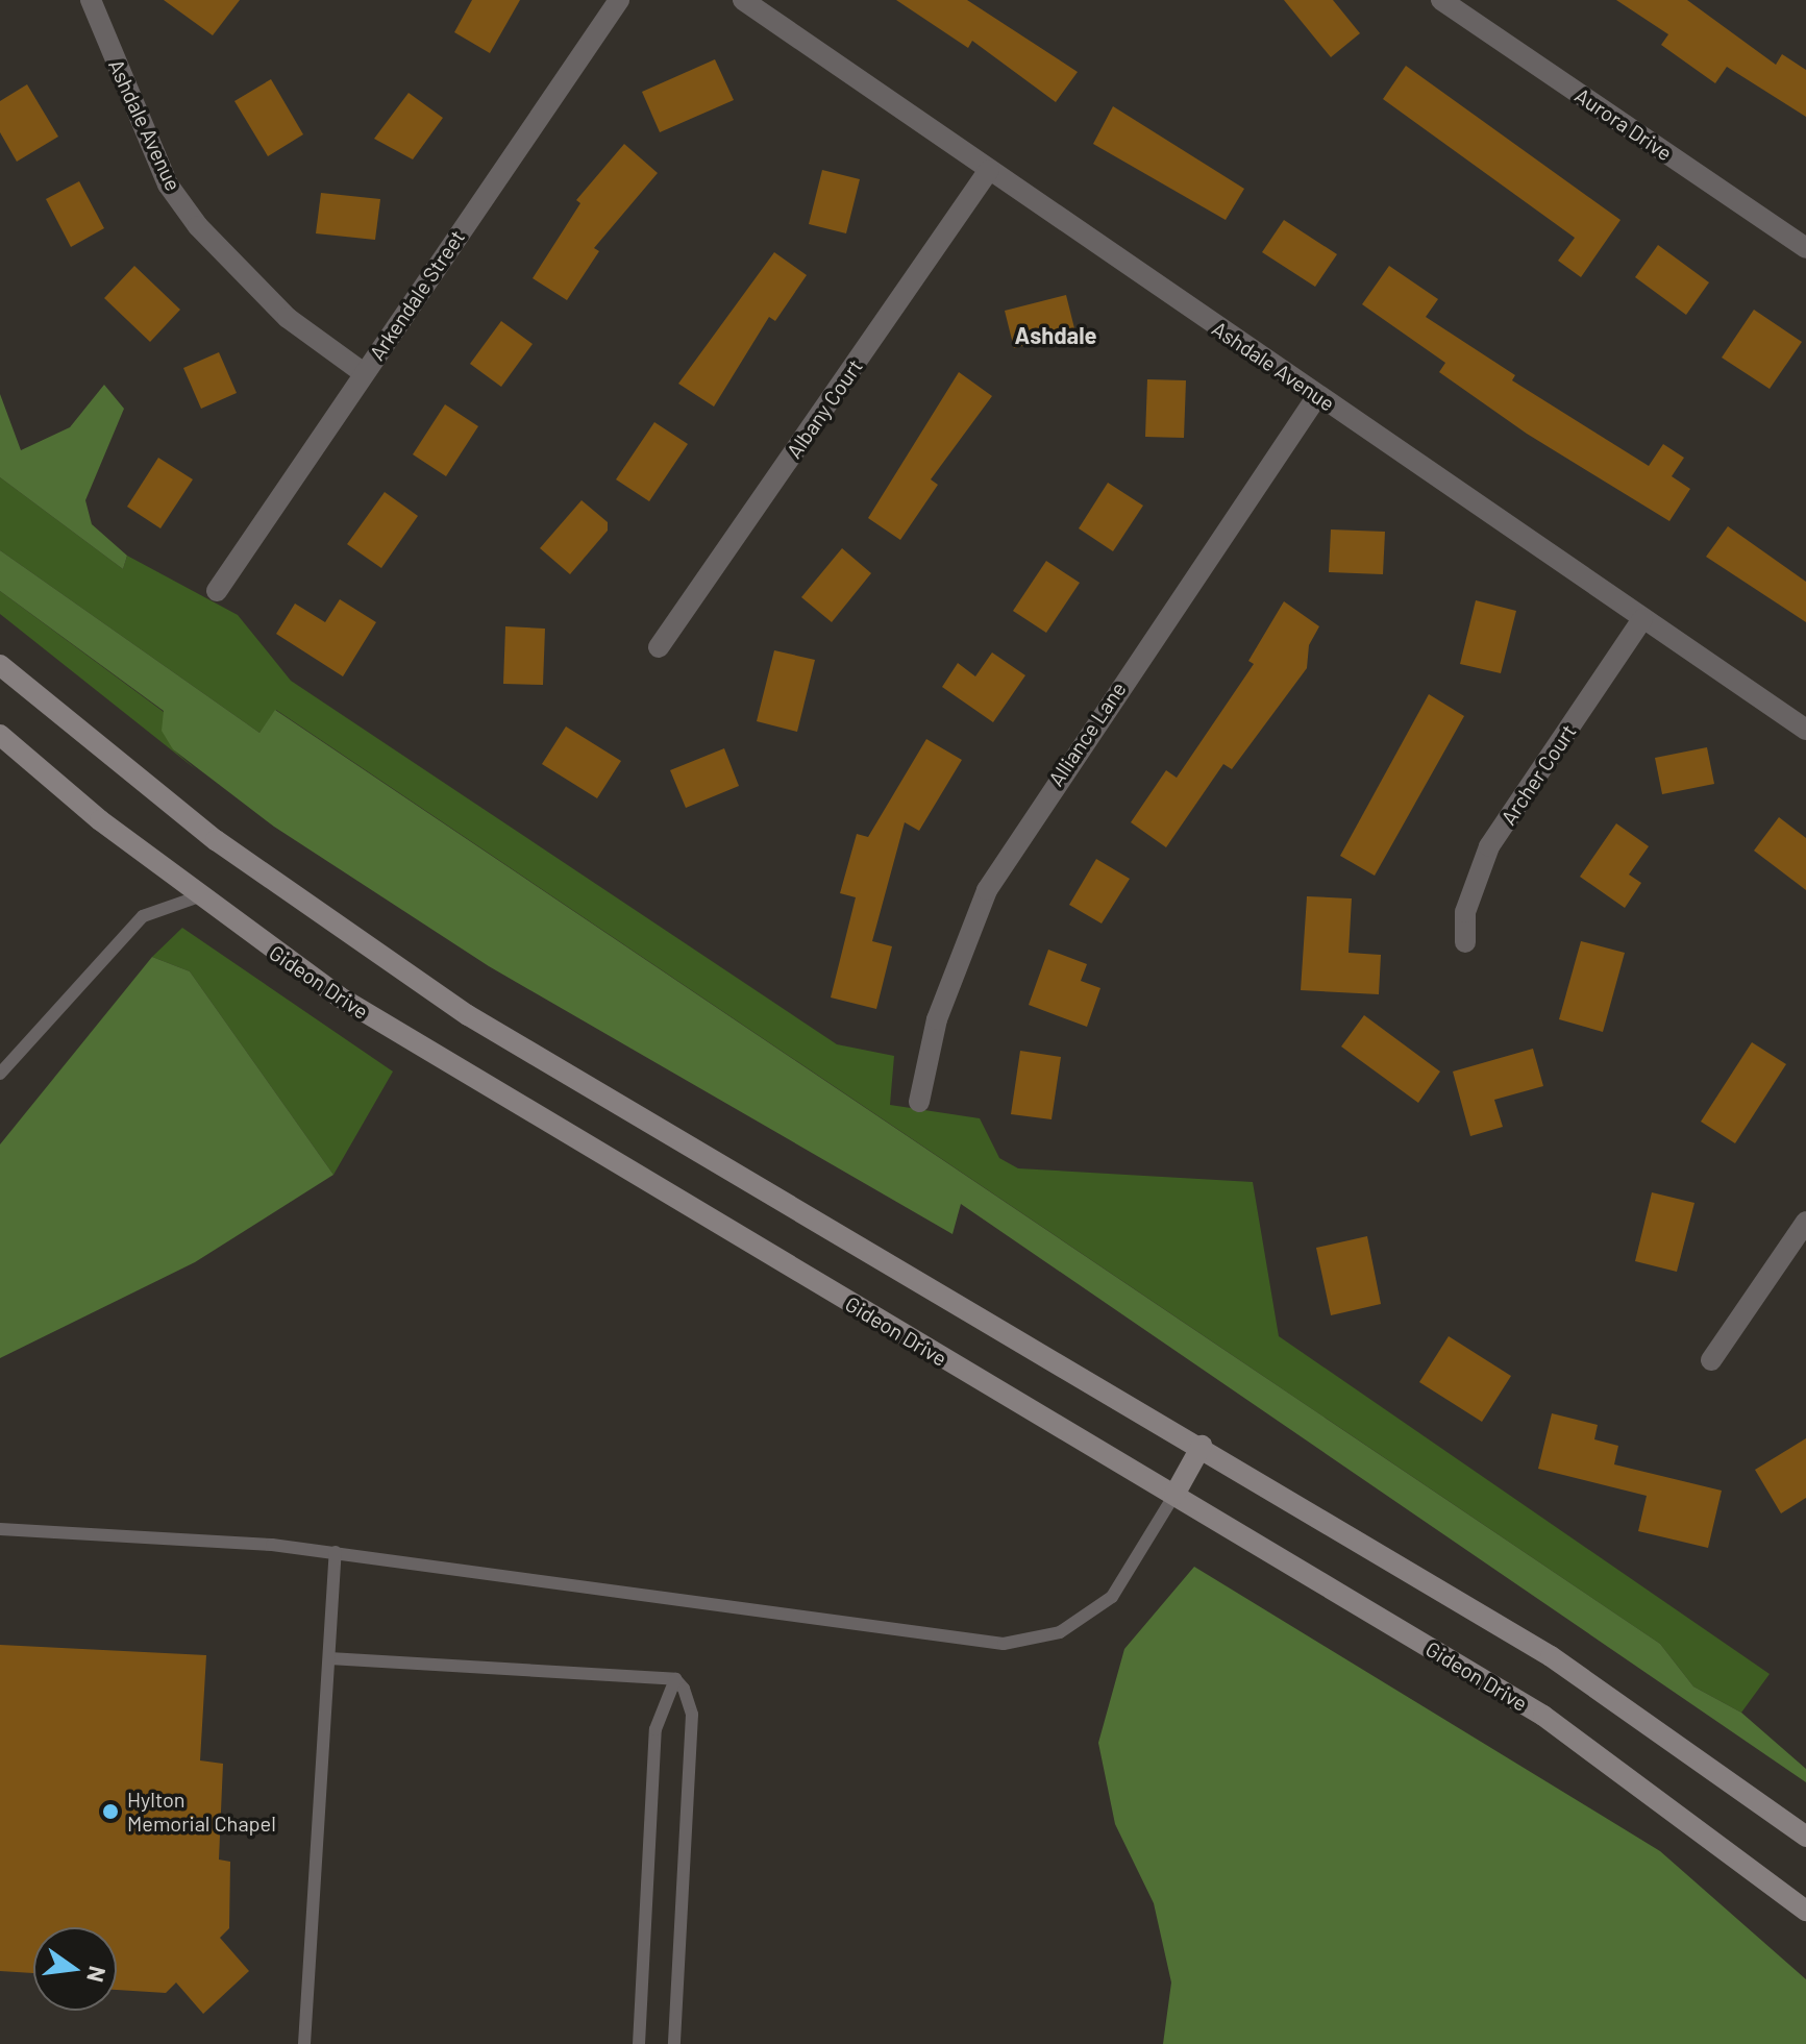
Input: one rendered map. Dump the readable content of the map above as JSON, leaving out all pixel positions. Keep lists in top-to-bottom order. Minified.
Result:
{"streets":{"main road":["Gideon Drive"],"street":["Aurora Drive","Ashdale Avenue","Arkendale Street","Albany Court","Alliance Lane","Archer Court"]},"crossings":[["Ashdale Avenue","Arkendale Street"],["Ashdale Avenue","Albany Court"],["Ashdale Avenue","Alliance Lane"],["Ashdale Avenue","Archer Court"]],"districts":["Ashdale"],"places":["Hylton Memorial Chapel"],"north":"right"}
